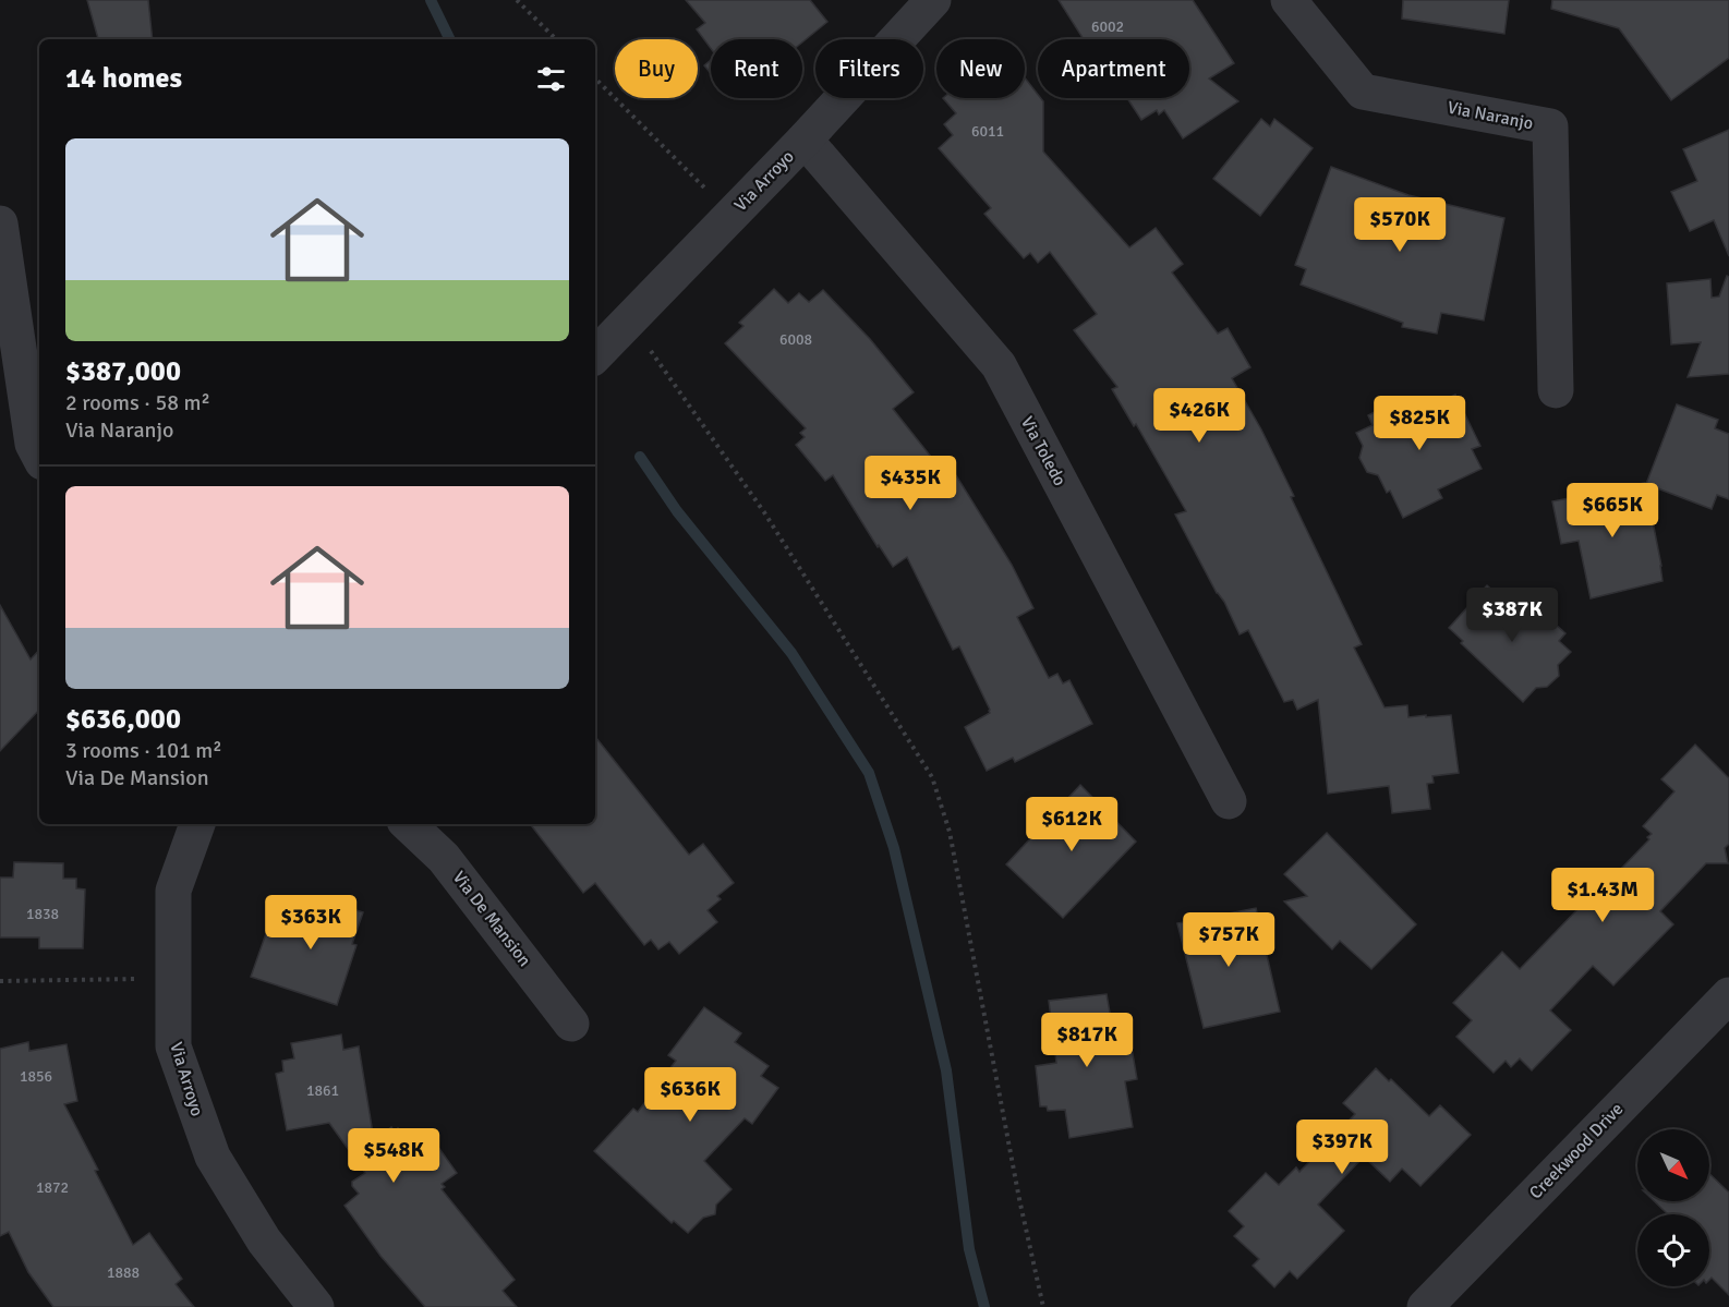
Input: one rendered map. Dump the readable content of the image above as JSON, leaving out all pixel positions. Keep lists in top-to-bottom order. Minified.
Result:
{"streets":{"street":["Via Naranjo","Via Arroyo","Via Toledo","Via De Mansion","Creekwood Drive"]},"crossings":[["Via Arroyo","Via Toledo"]],"house_numbers":["6002","6011","6008","1838","1856","1861","1872","1888"],"north":"bottom right","page":{"chip":["Buy","Rent","Filters","New","Apartment"],"heading":"14 homes","list":[{"name":"$387,000","note":"2 rooms · 58 m² · Via Naranjo"},{"name":"$636,000","note":"3 rooms · 101 m² · Via De Mansion"}],"price":["$570K","$426K","$825K","$435K","$665K","$387K","$612K","$1.43M","$363K","$757K","$817K","$636K","$397K","$548K"]}}
